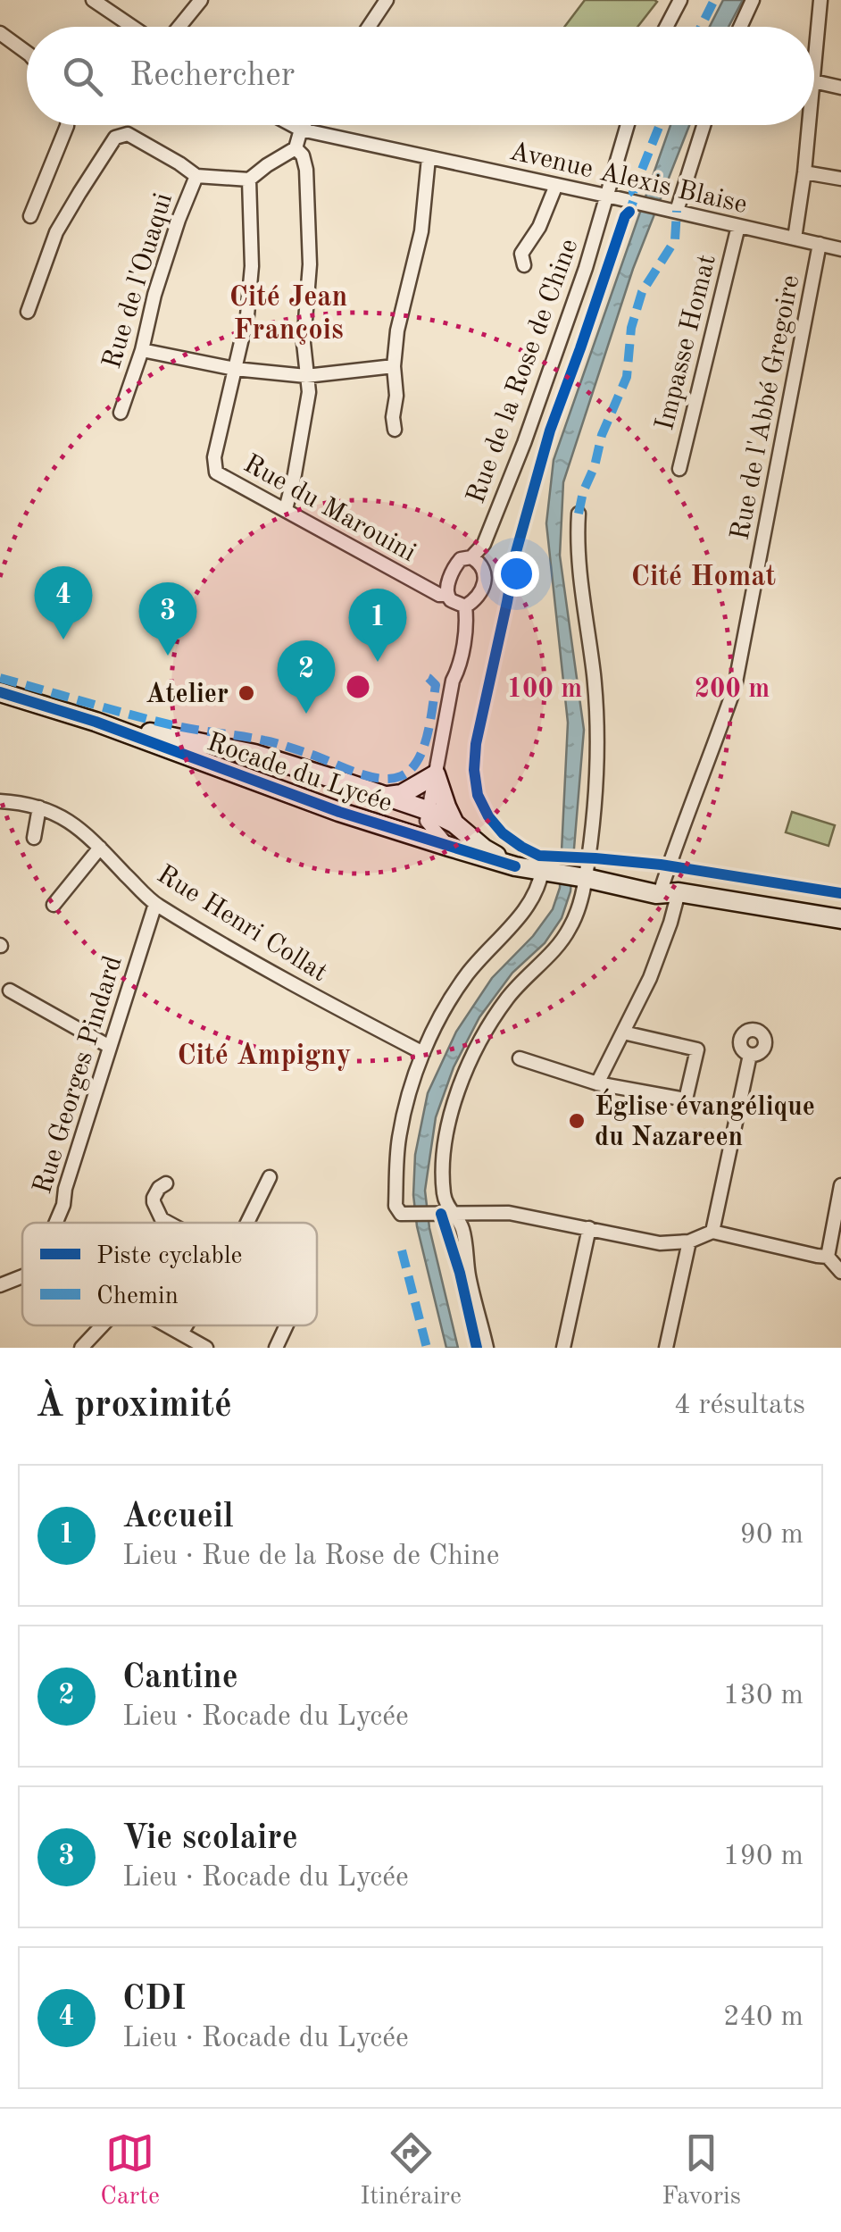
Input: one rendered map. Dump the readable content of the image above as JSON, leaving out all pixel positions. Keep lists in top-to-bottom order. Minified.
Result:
{"streets":{"main road":["Rocade du Lycée"],"street":["Avenue Alexis Blaise","Rue de l'Ouaqui","Impasse Homat","Rue de la Rose de Chine","Rue de l'Abbé Gregoire","Rue du Marouini","Rue Henri Collat","Rue Georges Pindard"]},"crossings":[["Avenue Alexis Blaise","Impasse Homat"],["Avenue Alexis Blaise","Rue de la Rose de Chine"],["Avenue Alexis Blaise","Rue de l'Abbé Gregoire"],["Rue de la Rose de Chine","Rue du Marouini"],["Rue de l'Abbé Gregoire","Rocade du Lycée"],["Rue Henri Collat","Rue Georges Pindard"]],"districts":["Cité Jean François","Cité Homat","Cité Ampigny"],"places":["Atelier","Église évangélique du Nazareen"],"legend":["Piste cyclable","Chemin"],"page":{"search":"Rechercher","pins":["4","3","1","2"],"heading":["À proximité","4 résultats"],"list":[{"mark":"1","name":"Accueil","note":"Lieu · Rue de la Rose de Chine","value":"90 m"},{"mark":"2","name":"Cantine","note":"Lieu · Rocade du Lycée","value":"130 m"},{"mark":"3","name":"Vie scolaire","note":"Lieu · Rocade du Lycée","value":"190 m"},{"mark":"4","name":"CDI","note":"Lieu · Rocade du Lycée","value":"240 m"}],"nav":["Carte","Itinéraire","Favoris"]},"rings":["100 m","200 m"]}
